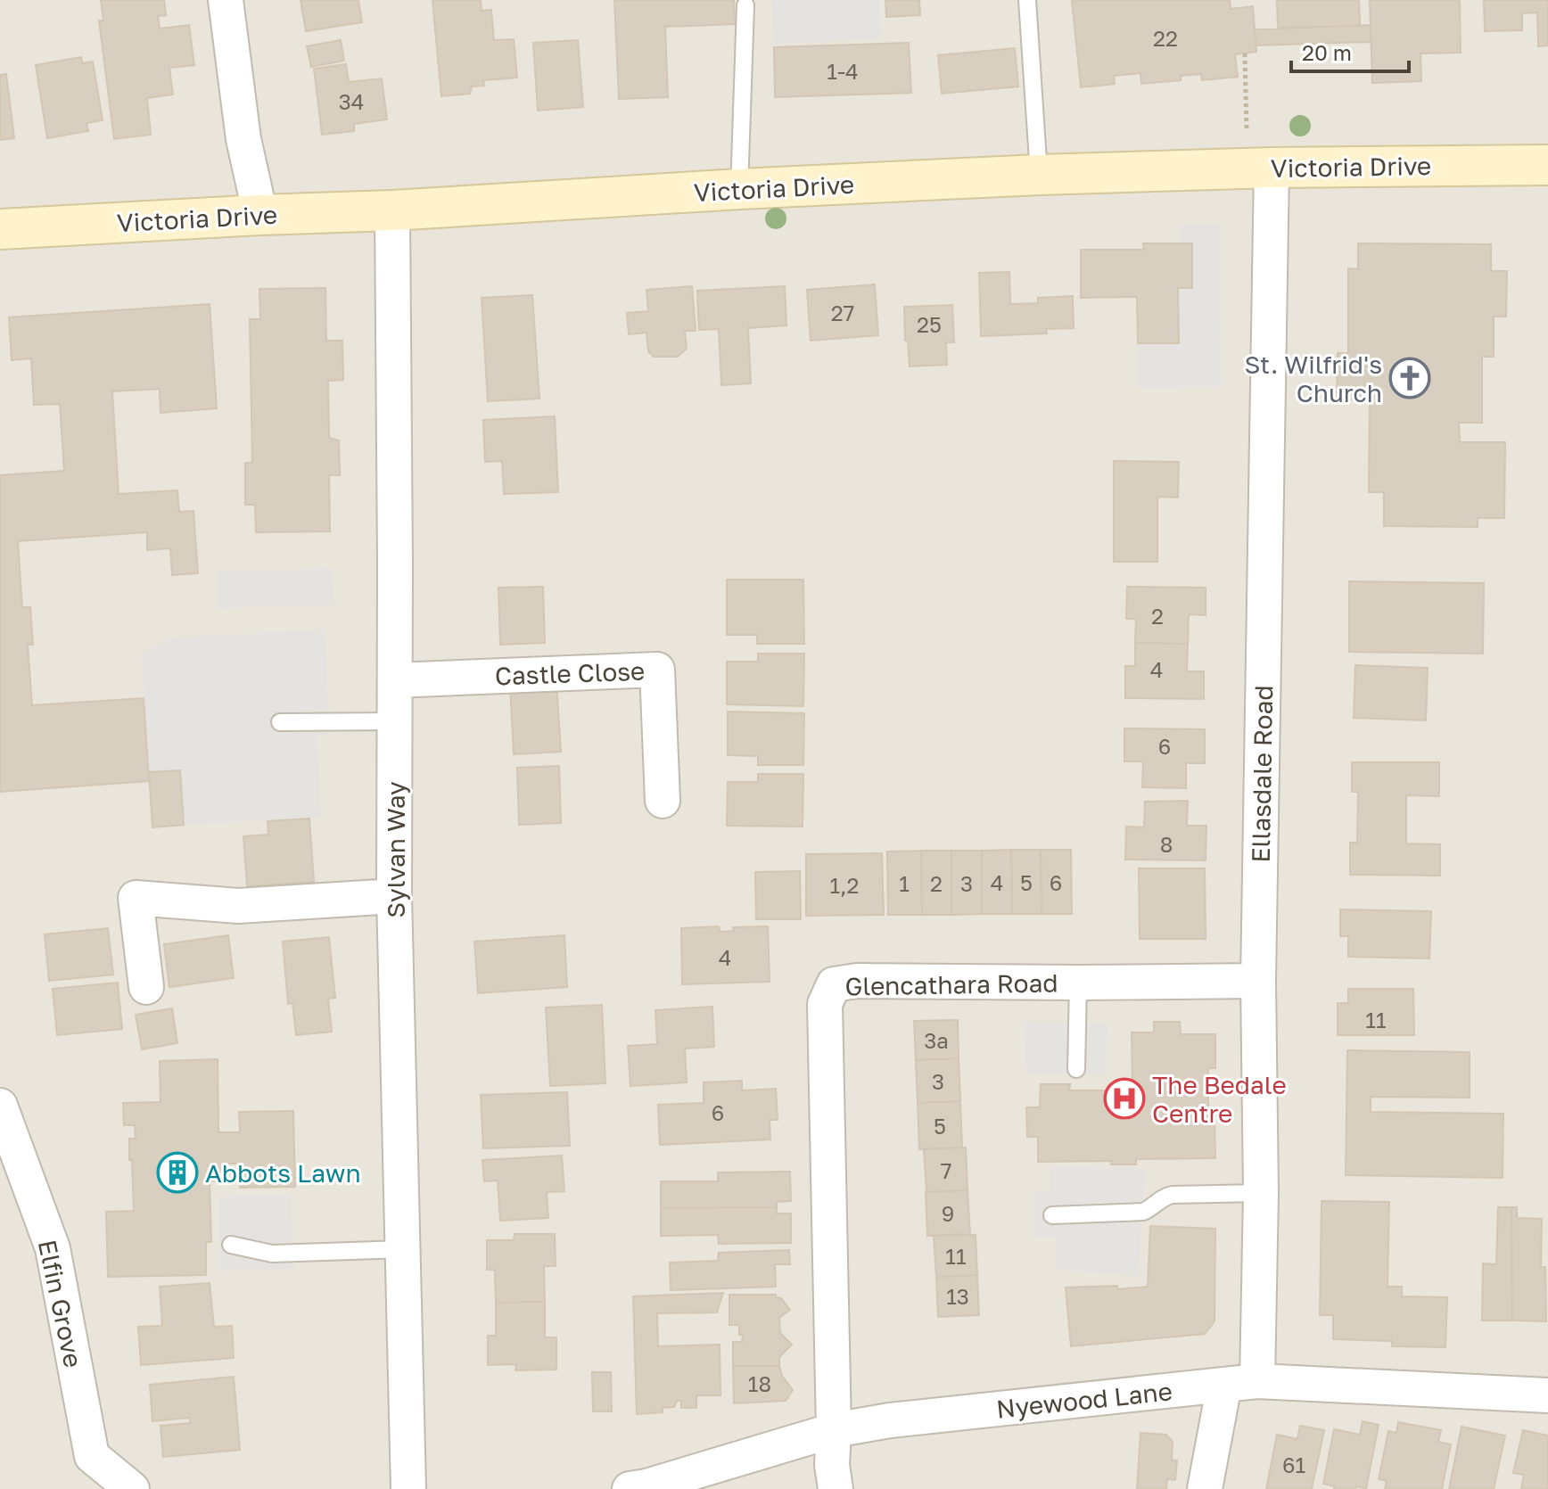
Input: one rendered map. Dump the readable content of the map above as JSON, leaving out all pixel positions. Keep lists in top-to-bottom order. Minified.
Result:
{"streets":{"street":["Victoria Drive","Castle Close","Ellasdale Road","Sylvan Way","Glencathara Road","Elfin Grove","Nyewood Lane"]},"crossings":[["Victoria Drive","Ellasdale Road"],["Victoria Drive","Sylvan Way"],["Castle Close","Sylvan Way"],["Ellasdale Road","Glencathara Road"],["Ellasdale Road","Nyewood Lane"],["Glencathara Road","Nyewood Lane"]],"places":{"church":["St. Wilfrid's Church"],"hospital":["The Bedale Centre"],"building":["Abbots Lawn"]},"house_numbers":["22","1-4","34","27","25","2","4","6","8","4","5","6","1","2","3","1,2","4","11","3a","3","6","5","7","9","11","13","18","61"],"scale_bar":"20 m"}
